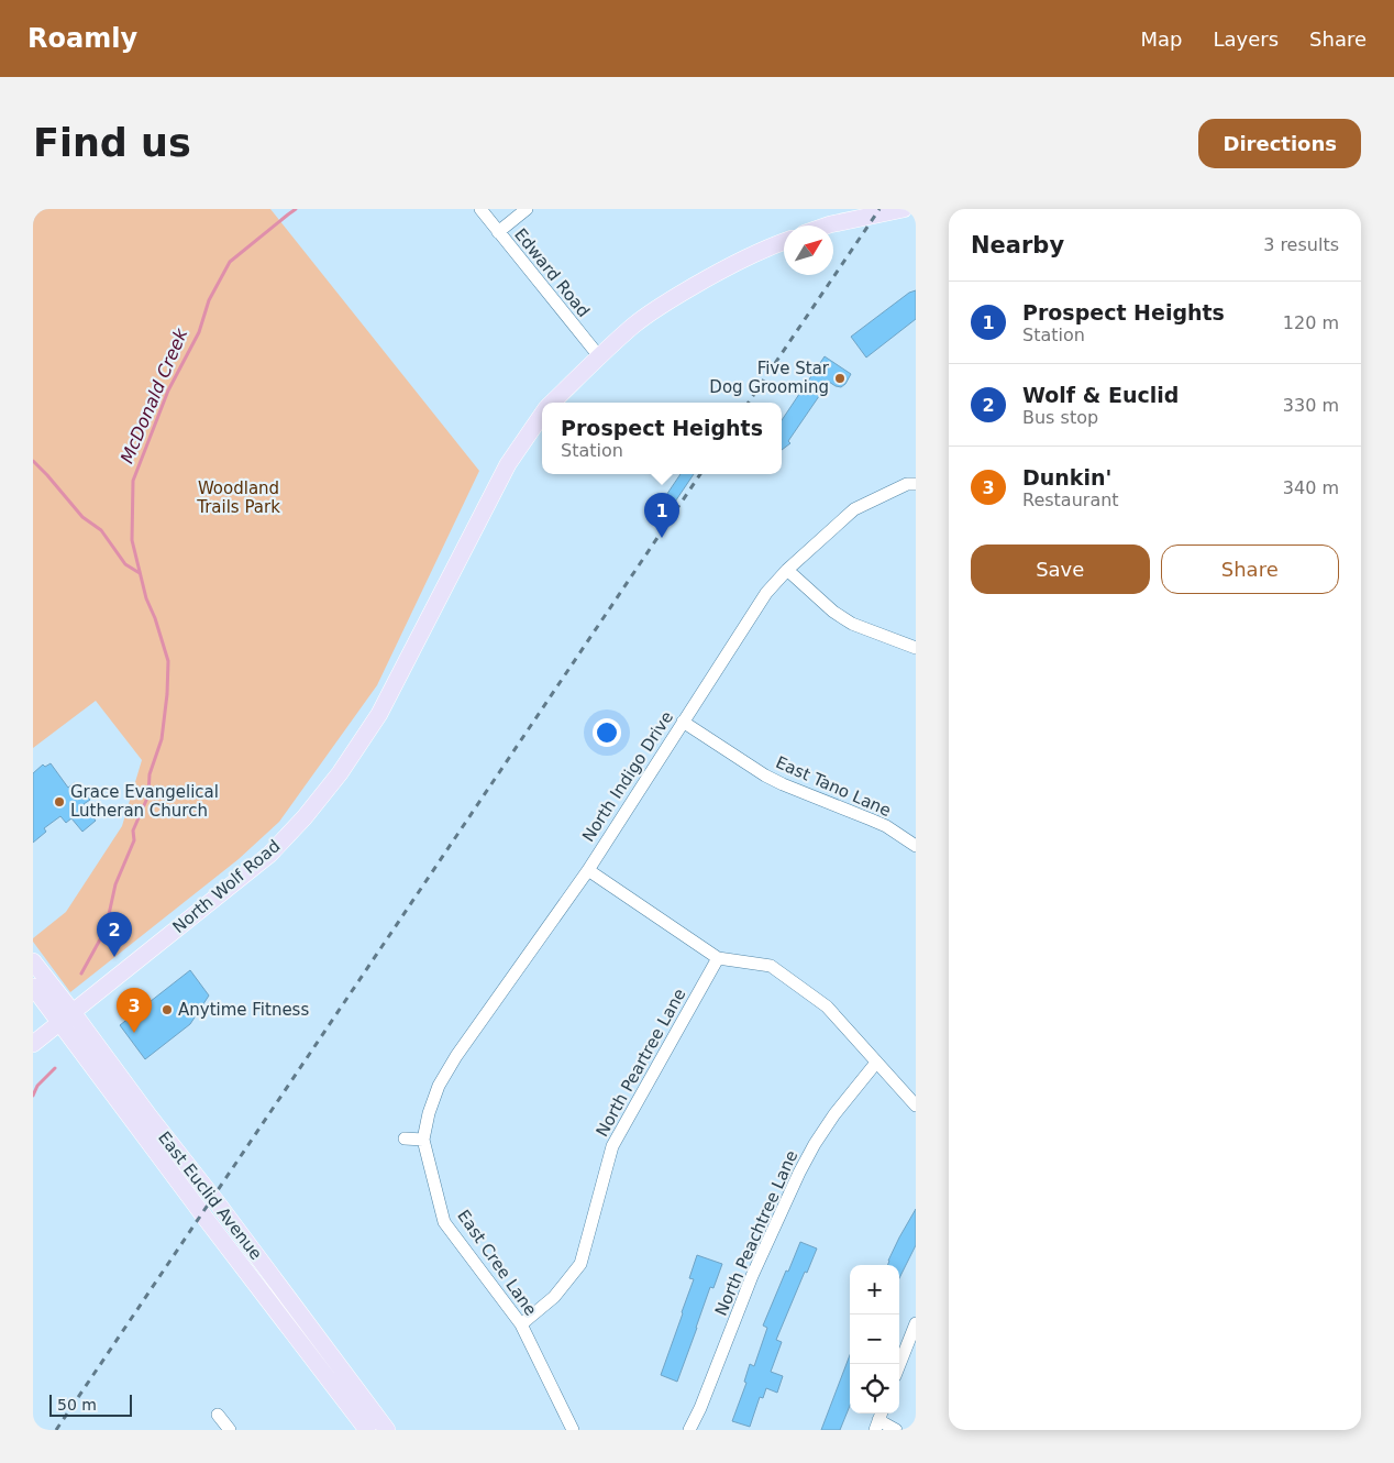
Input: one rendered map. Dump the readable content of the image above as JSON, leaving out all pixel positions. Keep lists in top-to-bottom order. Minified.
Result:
{"streets":{"main road":["North Wolf Road","East Euclid Avenue"],"street":["Edward Road","North Indigo Drive","East Tano Lane","North Peartree Lane","North Peachtree Lane","East Cree Lane"]},"crossings":[["Edward Road","North Wolf Road"],["North Indigo Drive","East Tano Lane"],["North Indigo Drive","East Cree Lane"],["North Wolf Road","East Euclid Avenue"],["North Peartree Lane","East Cree Lane"]],"water":["McDonald Creek"],"parks":["Woodland Trails Park"],"places":["Five Star Dog Grooming","Grace Evangelical Lutheran Church","Anytime Fitness"],"scale_bar":"50 m","north":"top right","page":{"header":"Roamly","nav":["Map","Layers","Share"],"buttons":["Directions",["Save","Share"]],"title":"Find us","heading":["Nearby","3 results"],"list":[{"mark":"1","name":"Prospect Heights","note":"Station","value":"120 m"},{"mark":"2","name":"Wolf & Euclid","note":"Bus stop","value":"330 m"},{"mark":"3","name":"Dunkin'","note":"Restaurant","value":"340 m"}],"popup":["Prospect Heights","Station"],"pins":["1","2","3"],"map_buttons":["+","−"],"scale":"50 m"}}
